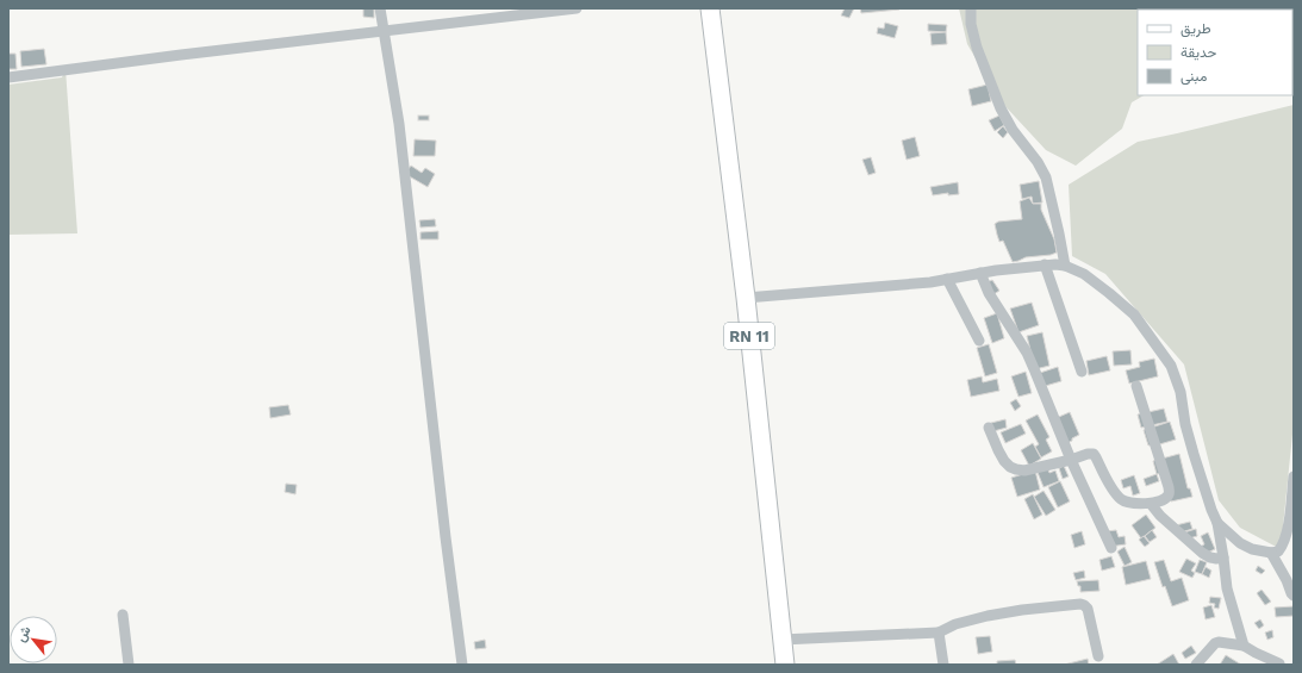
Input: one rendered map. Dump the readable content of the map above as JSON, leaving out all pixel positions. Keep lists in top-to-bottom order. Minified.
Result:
{"streets":{"main road":["RN 11"]},"legend":["طريق","حديقة","مبنى"],"north":"top left"}
